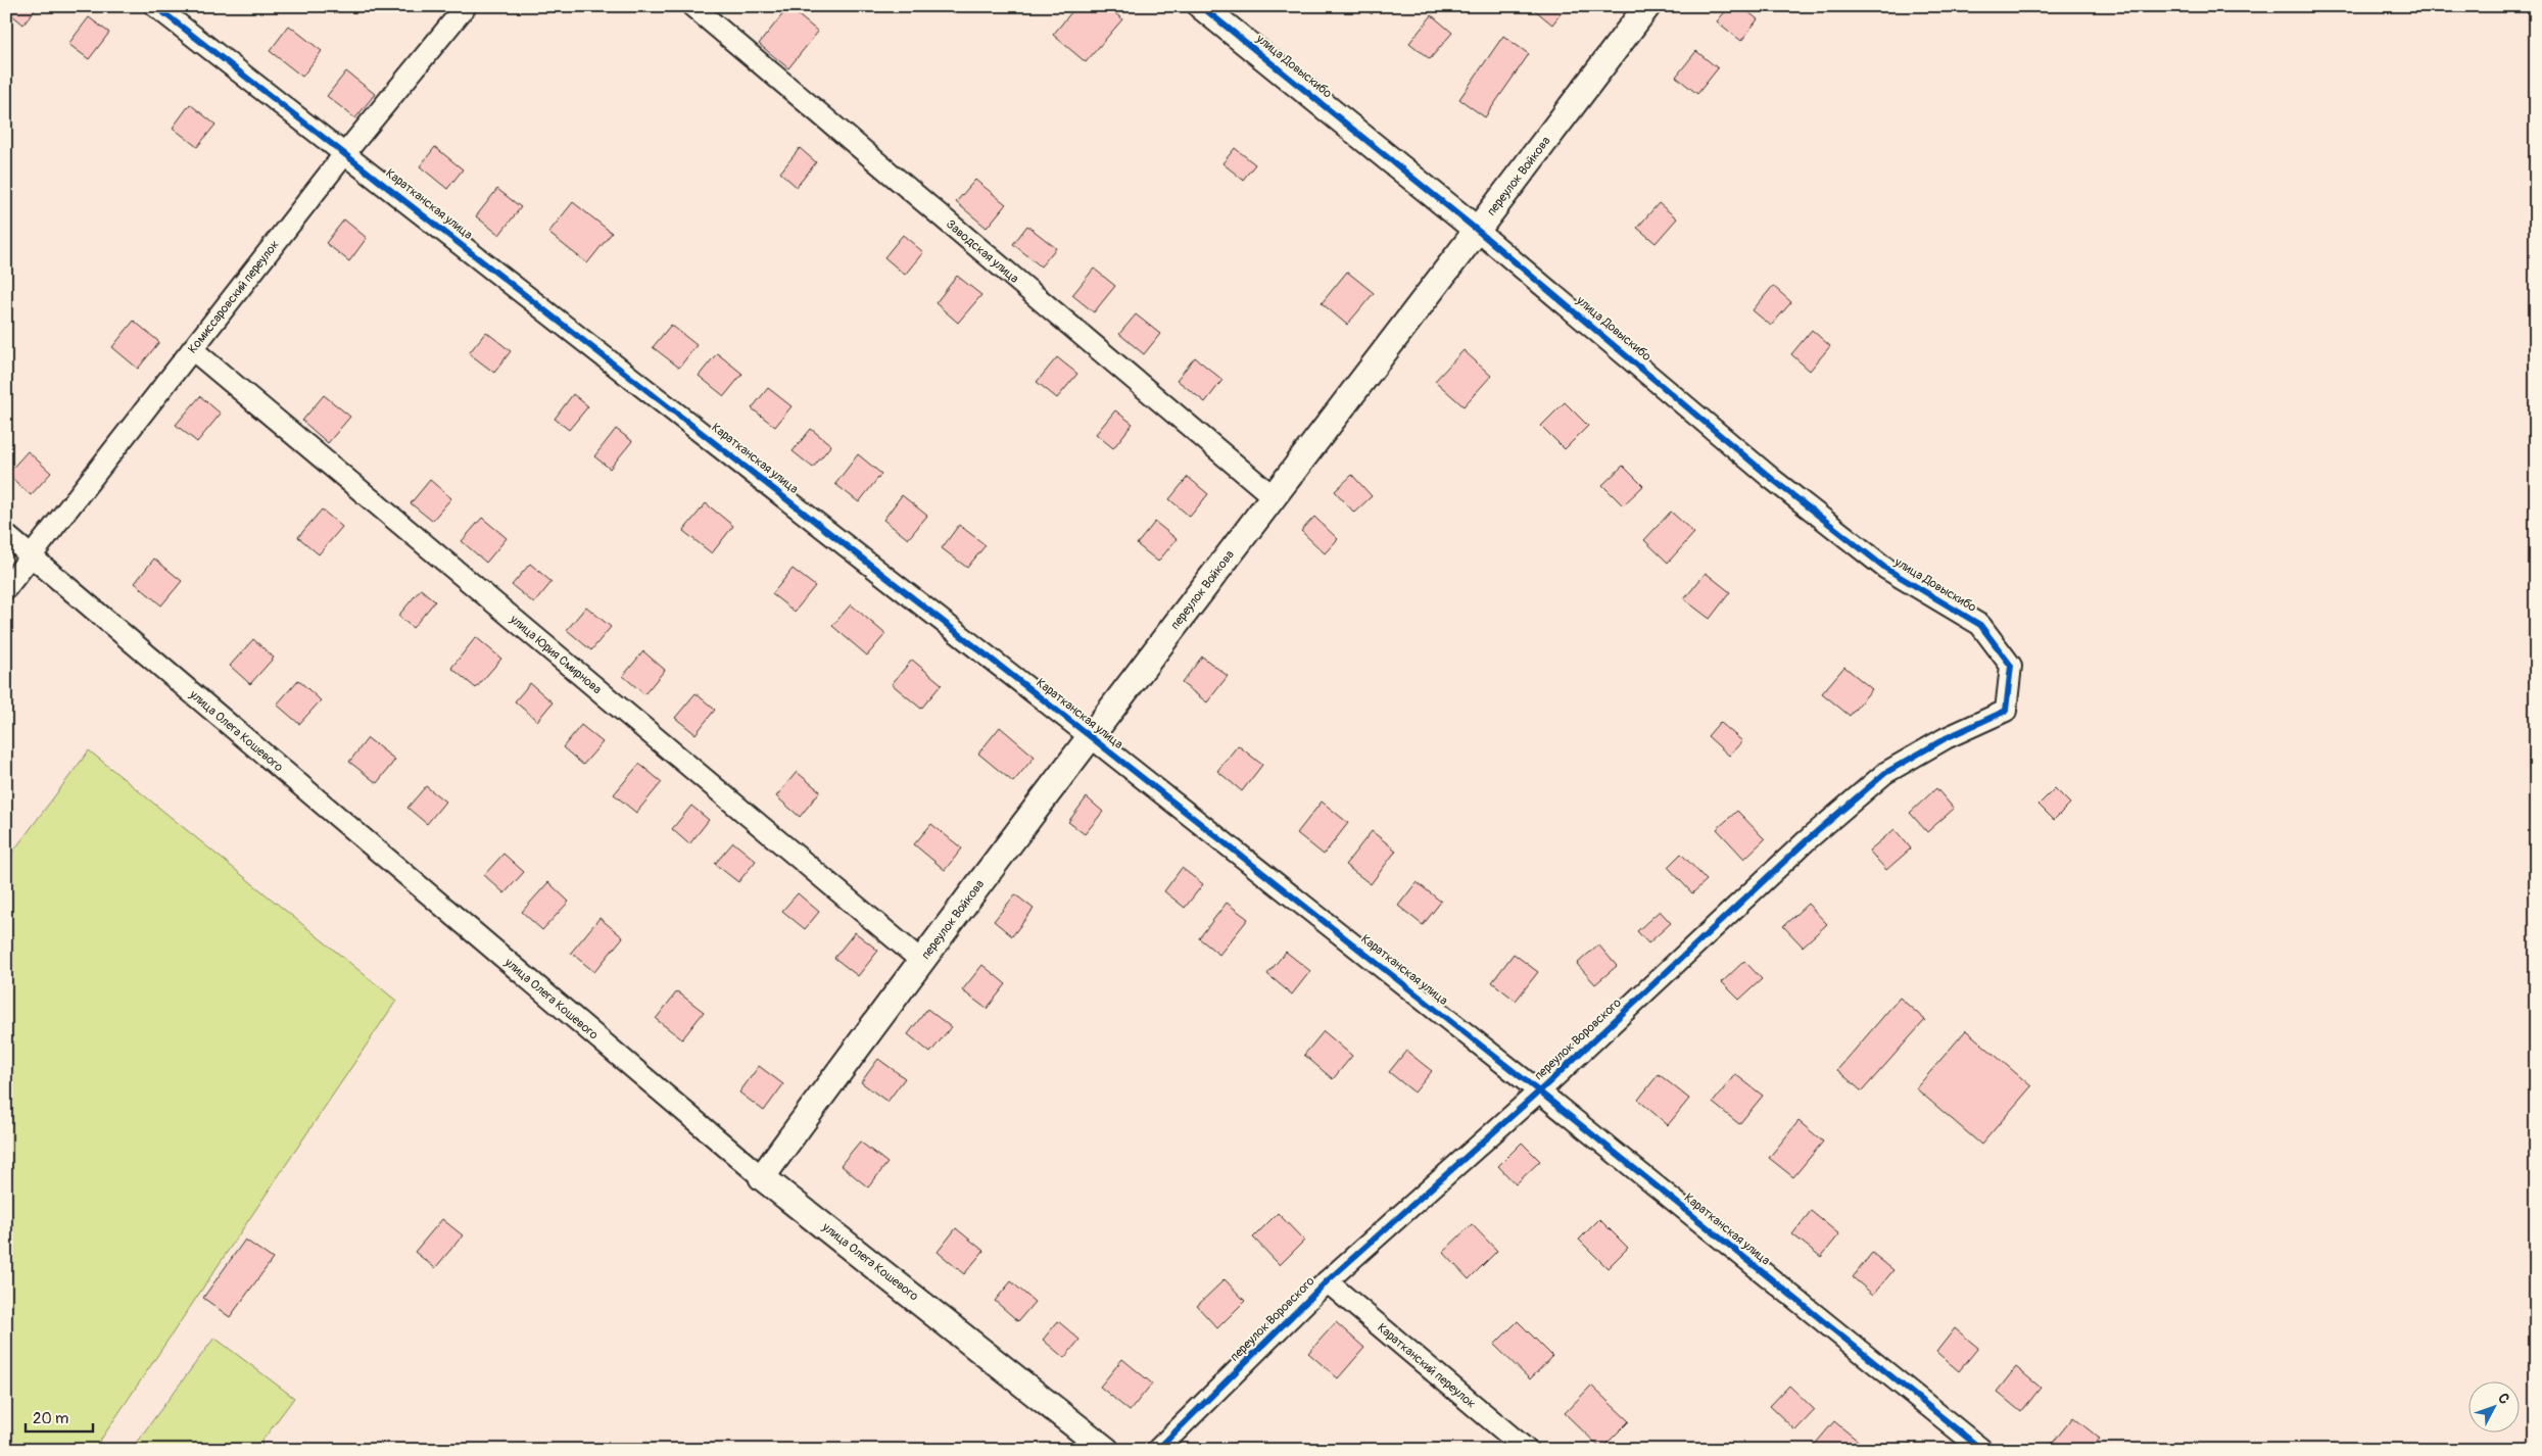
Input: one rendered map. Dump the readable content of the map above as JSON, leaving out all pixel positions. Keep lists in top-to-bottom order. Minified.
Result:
{"streets":{"street":["улица Довыскибо","переулок Войкова","Каратканская улица","Заводская улица","Комиссаровский переулок","улица Юрия Смирнова","улица Олега Кошевого","переулок Воровского","Каратканский переулок"]},"crossings":[["улица Довыскибо","переулок Войкова"],["улица Довыскибо","переулок Воровского"],["переулок Войкова","Каратканская улица"],["переулок Войкова","Заводская улица"],["переулок Войкова","улица Юрия Смирнова"],["переулок Войкова","улица Олега Кошевого"],["Каратканская улица","Комиссаровский переулок"],["Каратканская улица","переулок Воровского"],["Комиссаровский переулок","улица Юрия Смирнова"],["Комиссаровский переулок","улица Олега Кошевого"],["переулок Воровского","Каратканский переулок"]],"scale_bar":"20 m","north":"top right"}
